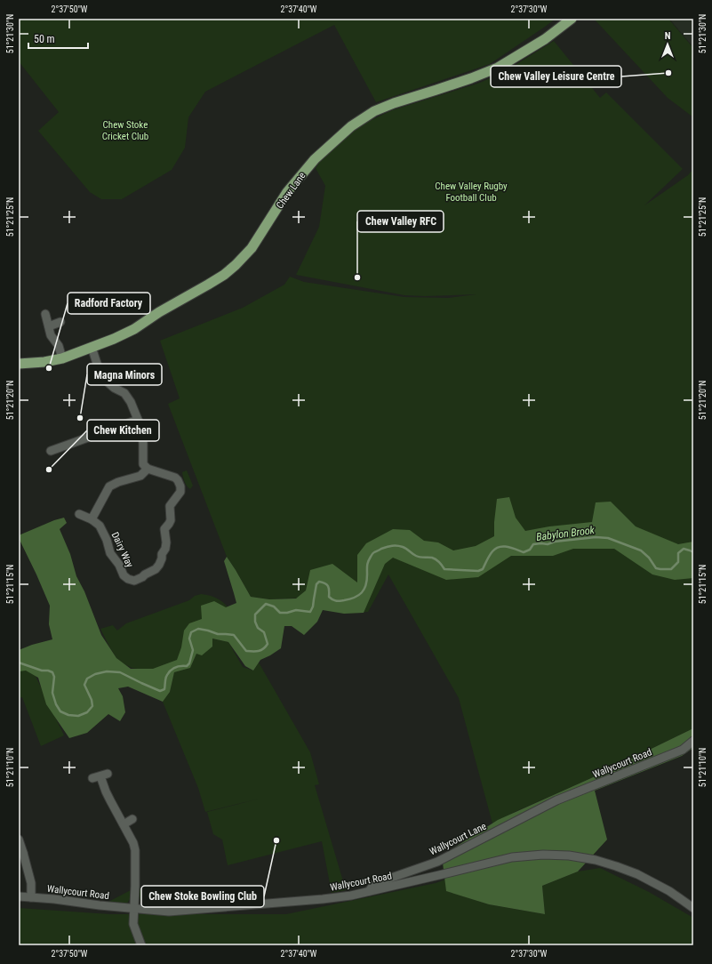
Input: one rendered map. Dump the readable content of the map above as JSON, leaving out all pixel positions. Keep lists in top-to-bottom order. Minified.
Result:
{"streets":{"main road":["Chew Lane"],"street":["Dairy Way","Wallycourt Road","Wallycourt Lane"]},"crossings":[["Wallycourt Road","Wallycourt Lane"]],"water":["Babylon Brook"],"parks":["Chew Stoke Cricket Club","Chew Valley Rugby Football Club"],"places":["Chew Valley Leisure Centre","Chew Valley RFC","Radford Factory","Magna Minors","Chew Kitchen","Chew Stoke Bowling Club"],"scale_bar":"50 m","north":"top","coordinates":["2°37'50\"W","2°37'40\"W","2°37'30\"W","51°21'30\"N","51°21'25\"N","51°21'20\"N","51°21'15\"N","51°21'10\"N"]}
